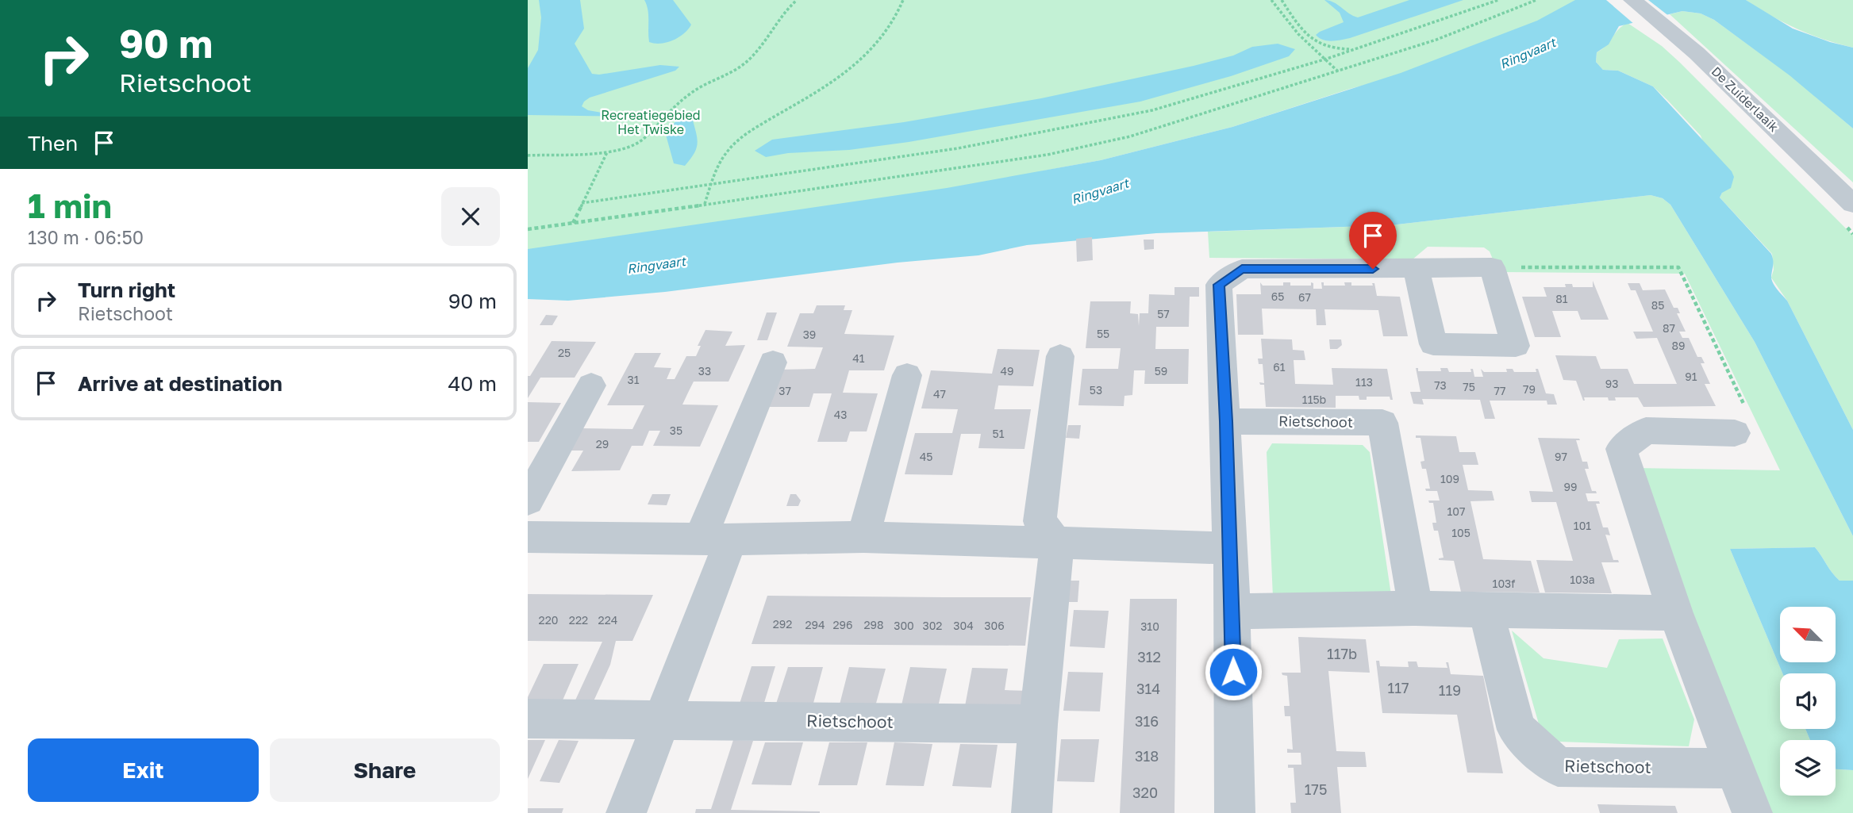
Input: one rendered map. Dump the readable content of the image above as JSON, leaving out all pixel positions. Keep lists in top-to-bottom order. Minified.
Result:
{"streets":{"street":["De Zuiderlaaik","Rietschoot"]},"water":["Ringvaart"],"parks":["Recreatiegebied Het Twiske"],"house_numbers":["65","67","81","85","57","87","55","39","89","25","41","61","33","49","59","91","31","113","93","73","75","79","53","37","77","47","115b","43","35","51","29","45","97","109","99","107","101","105","103a","103f","220","222","224","292","294","296","298","300","302","304","306","310","117b","312","117","314","119","316","318","175","320"],"north":"top left","page":{"turn":["90 m","Rietschoot"],"then":"Then","heading":["1 min","130 m · 06:50"],"list":[{"name":"Turn right","note":"Rietschoot","value":"90 m"},{"name":"Arrive at destination","value":"40 m"}],"buttons":["Exit","Share"]}}
